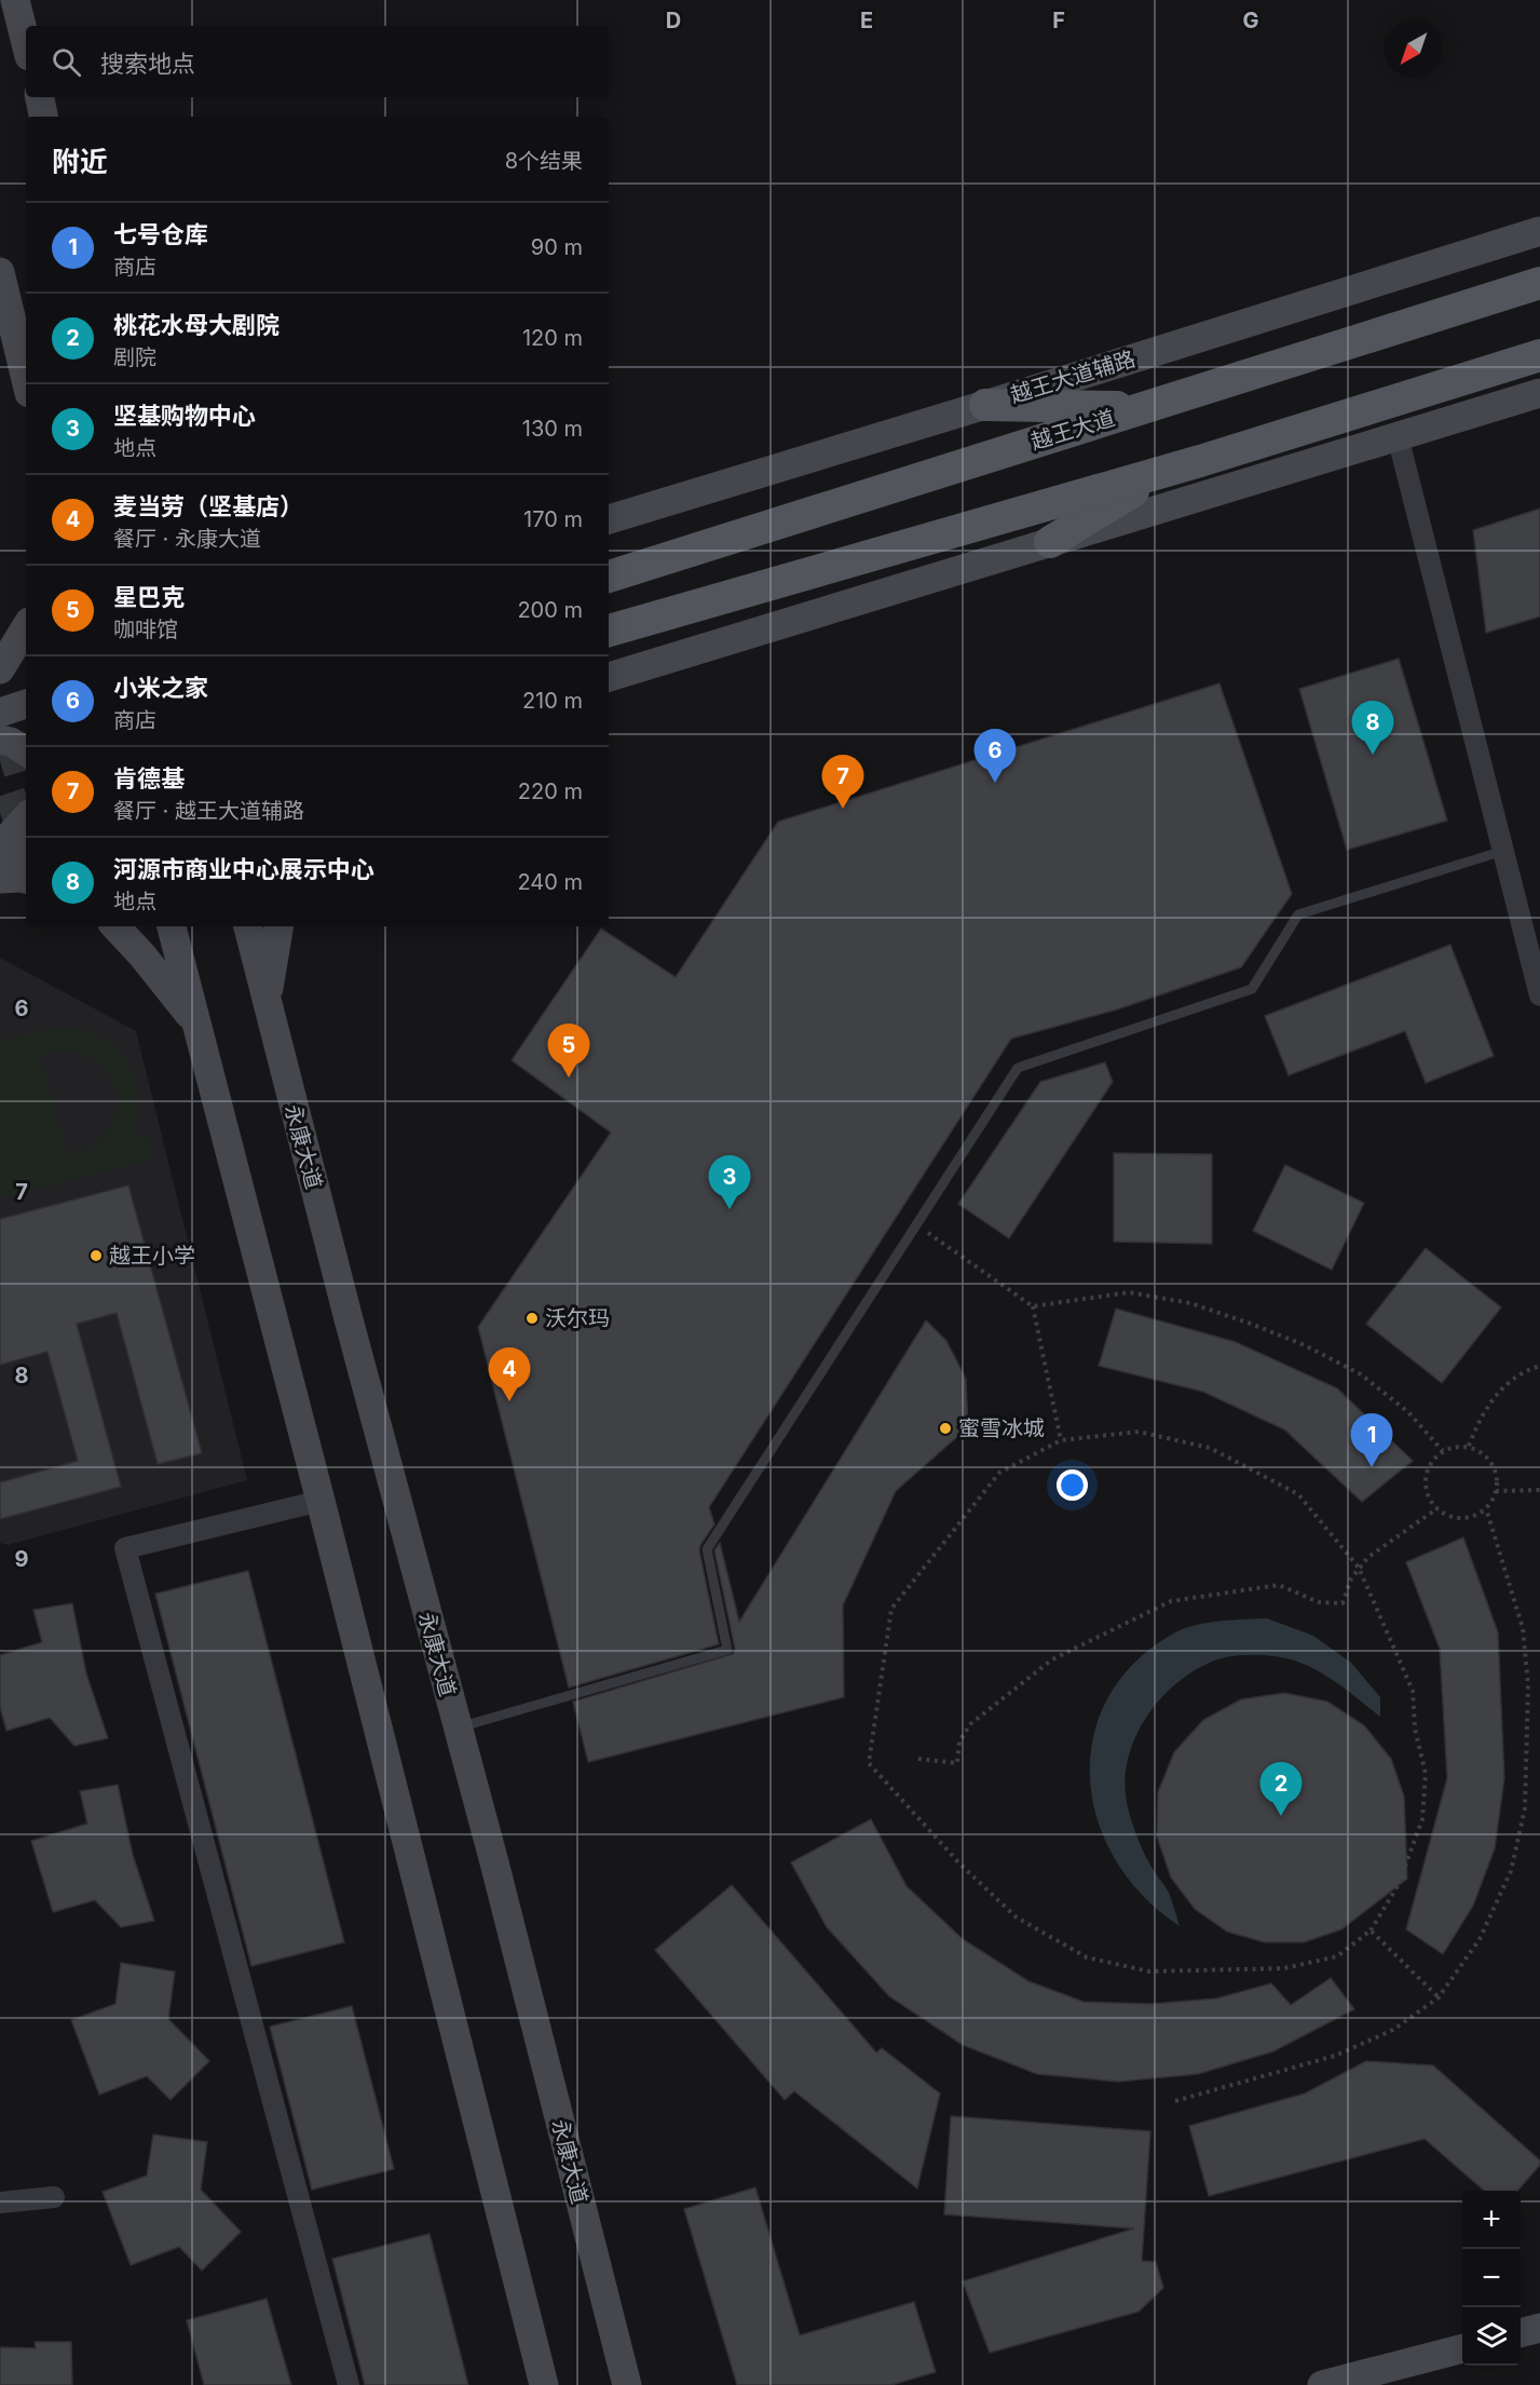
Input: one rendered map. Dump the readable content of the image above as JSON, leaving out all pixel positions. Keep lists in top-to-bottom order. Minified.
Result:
{"streets":{"main road":["越王大道辅路","越王大道","永康大道"]},"places":["越王小学","沃尔玛","蜜雪冰城"],"north":"bottom left","page":{"search":"搜索地点","heading":["附近","8个结果"],"list":[{"mark":"1","name":"七号仓库","note":"商店","value":"90 m"},{"mark":"2","name":"桃花水母大剧院","note":"剧院","value":"120 m"},{"mark":"3","name":"坚基购物中心","note":"地点","value":"130 m"},{"mark":"4","name":"麦当劳（坚基店）","note":"餐厅 · 永康大道","value":"170 m"},{"mark":"5","name":"星巴克","note":"咖啡馆","value":"200 m"},{"mark":"6","name":"小米之家","note":"商店","value":"210 m"},{"mark":"7","name":"肯德基","note":"餐厅 · 越王大道辅路","value":"220 m"},{"mark":"8","name":"河源市商业中心展示中心","note":"地点","value":"240 m"}],"pins":["8","6","7","5","3","4","1","2"],"map_buttons":["+","−"]},"grid":{"columns":["D","E","F","G"],"rows":["6","7","8","9"]}}
